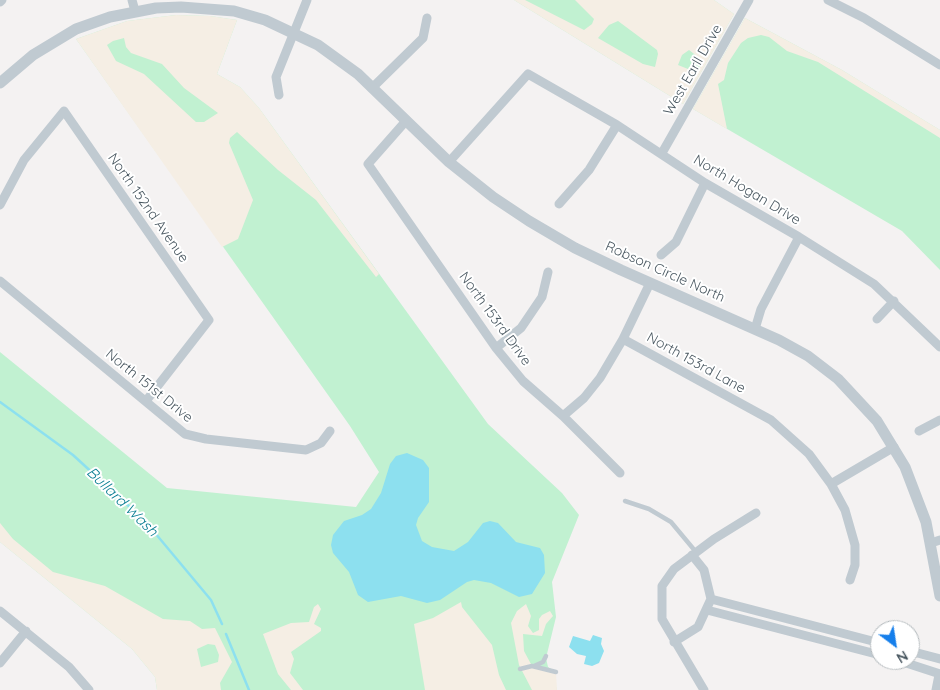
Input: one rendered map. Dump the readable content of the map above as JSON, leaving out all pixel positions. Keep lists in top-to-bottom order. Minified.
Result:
{"streets":{"street":["West Earll Drive","North Hogan Drive","North 152nd Avenue","Robson Circle North","North 153rd Drive","North 153rd Lane","North 151st Drive"]},"crossings":[["West Earll Drive","North Hogan Drive"],["North Hogan Drive","Robson Circle North"],["North 152nd Avenue","North 151st Drive"],["Robson Circle North","North 153rd Drive"]],"water":["Bullard Wash"],"north":"bottom right"}
